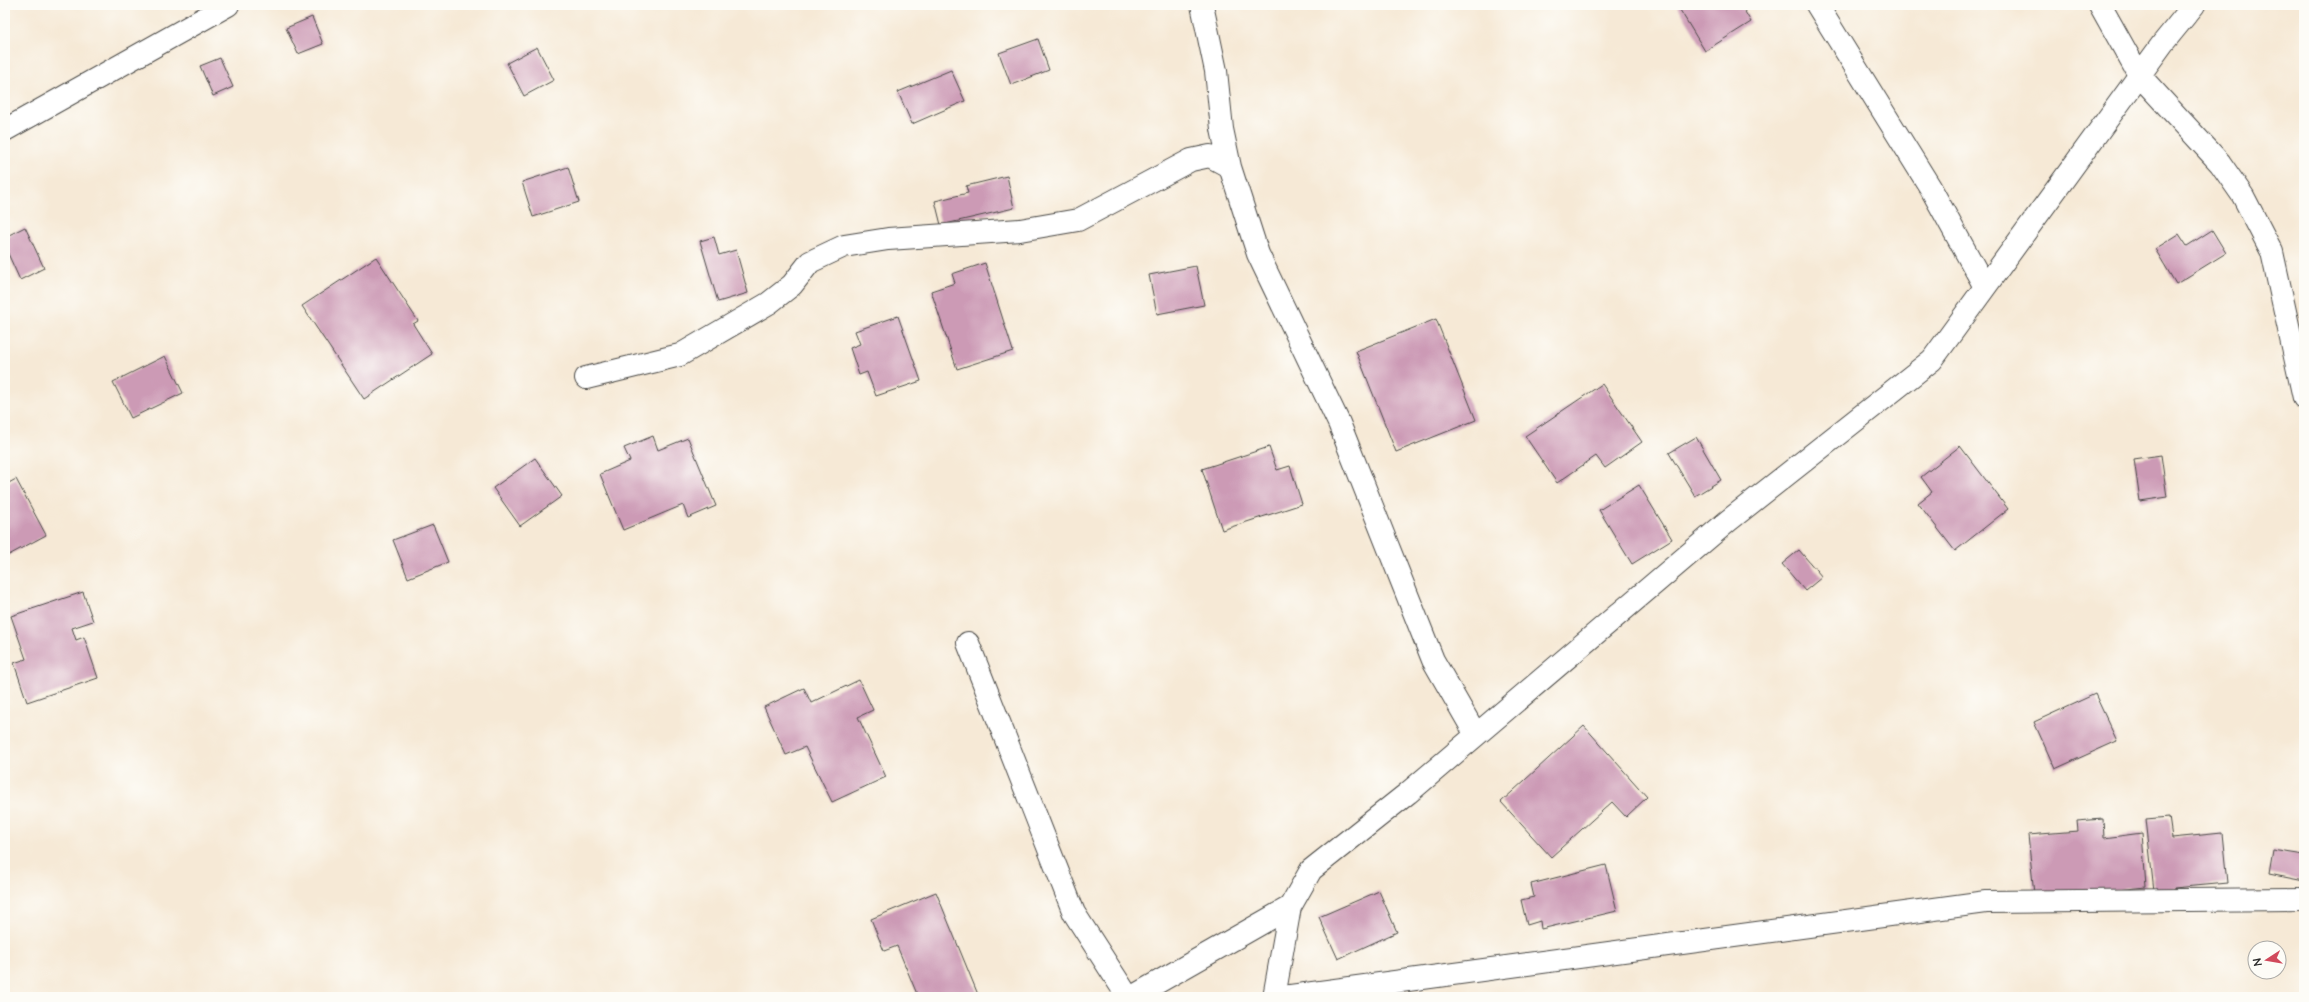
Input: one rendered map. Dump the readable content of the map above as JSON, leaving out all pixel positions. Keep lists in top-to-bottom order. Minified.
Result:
{"north":"left"}
